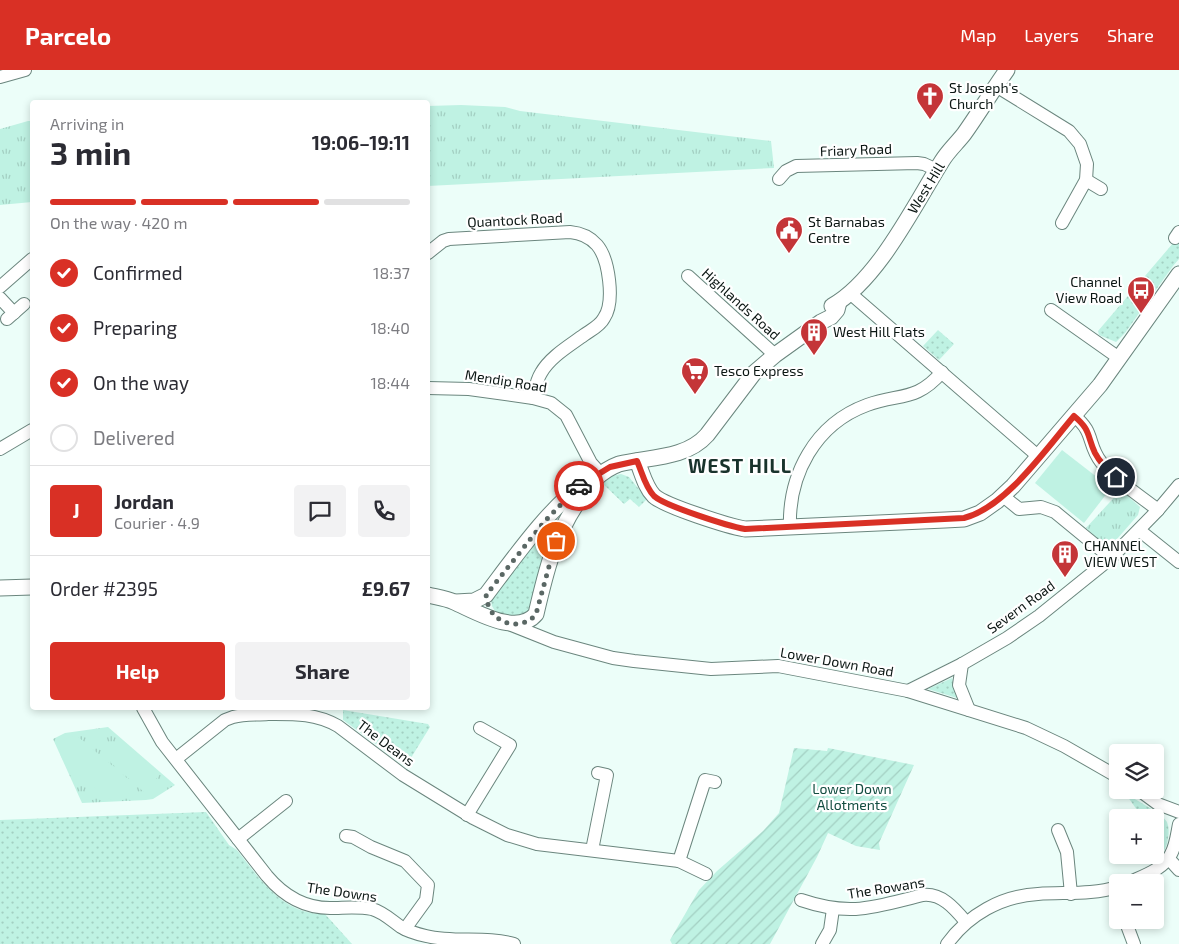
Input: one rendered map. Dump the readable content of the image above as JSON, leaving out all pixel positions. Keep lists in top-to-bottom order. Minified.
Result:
{"streets":{"street":["Friary Road","West Hill","Quantock Road","Highlands Road","Mendip Road","Severn Road","Lower Down Road","The Deans","The Rowans","The Downs"]},"crossings":[["Friary Road","West Hill"],["West Hill","Highlands Road"],["West Hill","Mendip Road"],["Quantock Road","Mendip Road"],["Severn Road","Lower Down Road"],["The Deans","The Downs"]],"districts":["WEST HILL"],"parks":["Lower Down Allotments"],"places":{"church":["St Joseph's Church"],"public building":["St Barnabas Centre"],"bus stop":["Channel View Road"],"building":["West Hill Flats","CHANNEL VIEW WEST"],"supermarket":["Tesco Express"]},"page":{"header":"Parcelo","nav":["Map","Layers","Share"],"heading":["3 min","Arriving in","19:06–19:11"],"panel":["Jordan","Courier · 4.9","Order #2395","£9.67"],"bar":"On the way · 420 m","list":[["Confirmed","18:37"],["Preparing","18:40"],["On the way","18:44"],"Delivered"],"round":"J","buttons":["Help","Share"],"map_buttons":["+","−"]}}
